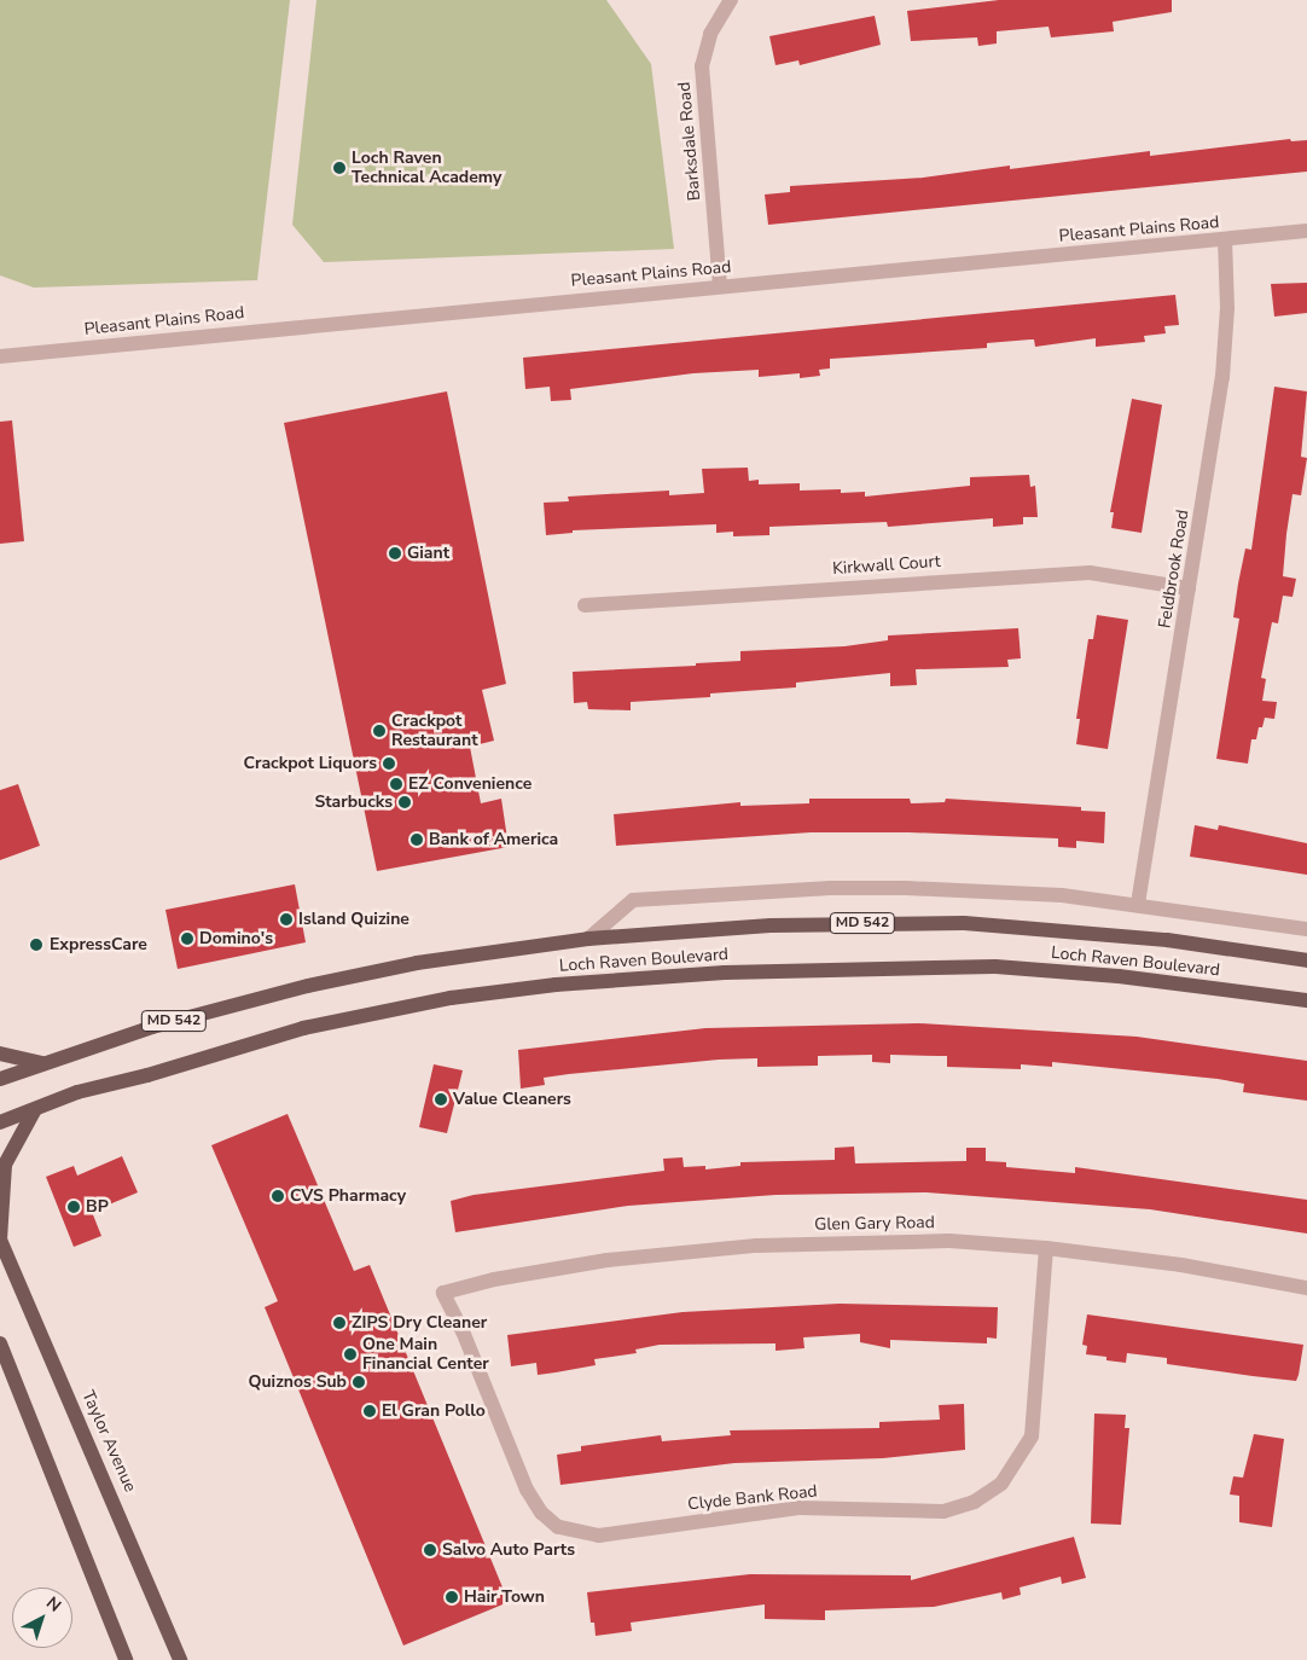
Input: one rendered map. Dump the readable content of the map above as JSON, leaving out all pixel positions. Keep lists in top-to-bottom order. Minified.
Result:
{"streets":{"main road":["MD 542","Loch Raven Boulevard","Taylor Avenue"],"street":["Barksdale Road","Pleasant Plains Road","Kirkwall Court","Feldbrook Road","Glen Gary Road","Clyde Bank Road"]},"crossings":[["Barksdale Road","Pleasant Plains Road"],["Pleasant Plains Road","Feldbrook Road"],["Kirkwall Court","Feldbrook Road"],["Feldbrook Road","Loch Raven Boulevard"],["Glen Gary Road","Clyde Bank Road"]],"places":["Loch Raven Technical Academy","Giant","Crackpot Restaurant","Crackpot Liquors","EZ Convenience","Starbucks","Bank of America","Island Quizine","Domino's","ExpressCare","Value Cleaners","CVS Pharmacy","BP","ZIPS Dry Cleaner","One Main Financial Center","Quiznos Sub","El Gran Pollo","Salvo Auto Parts","Hair Town"],"north":"top right"}
